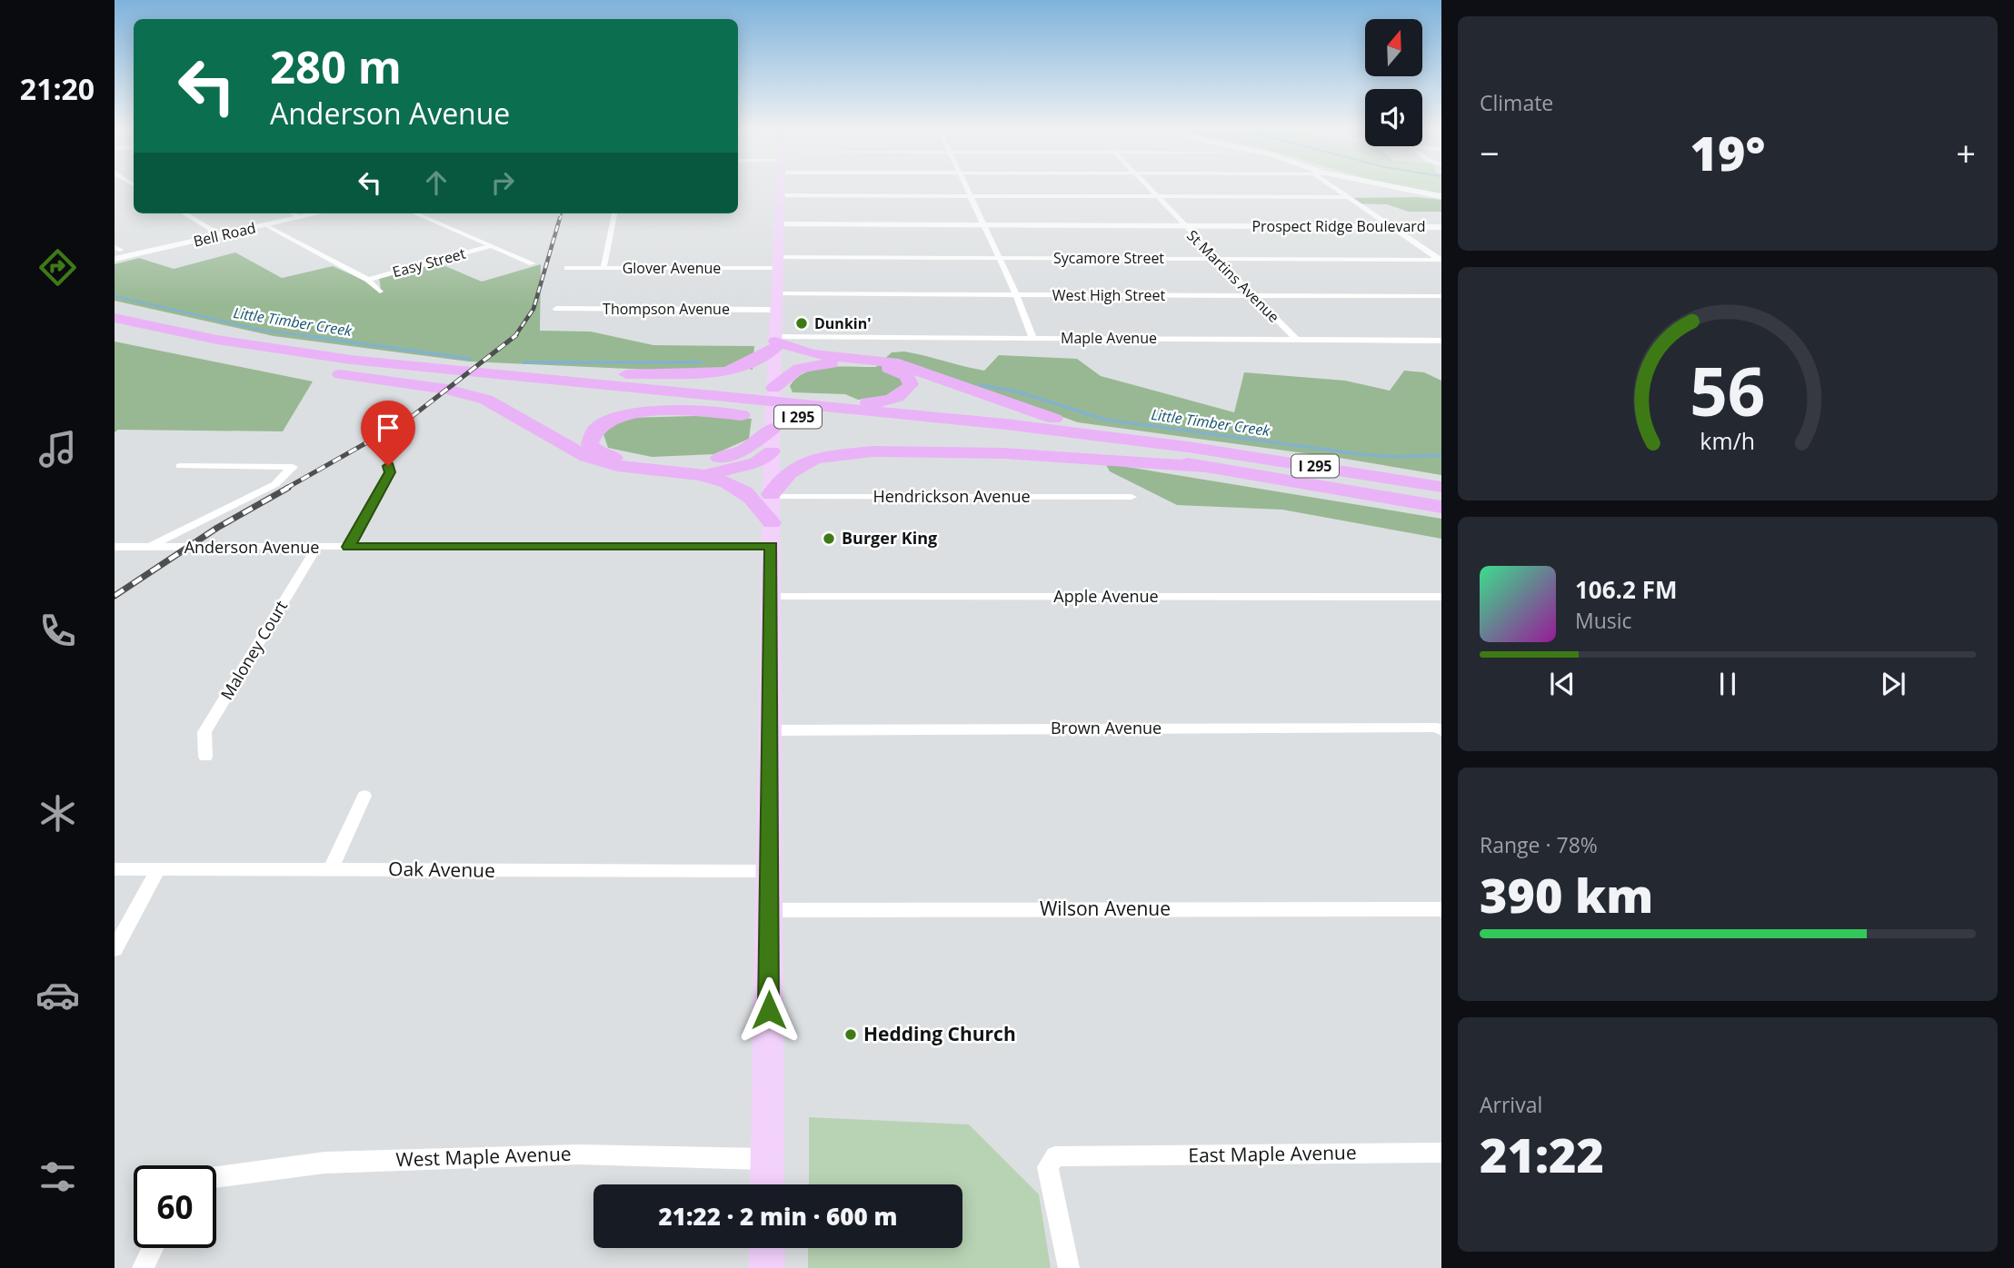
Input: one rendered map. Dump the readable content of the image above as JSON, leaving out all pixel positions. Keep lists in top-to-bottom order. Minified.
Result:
{"streets":{"highway":["I 295"],"street":["Prospect Ridge Boulevard","Bell Road","Sycamore Street","Easy Street","Glover Avenue","St Martins Avenue","West High Street","Thompson Avenue","Maple Avenue","Hendrickson Avenue","Anderson Avenue","Apple Avenue","Maloney Court","Brown Avenue","Oak Avenue","Wilson Avenue","East Maple Avenue","West Maple Avenue"]},"crossings":[["Prospect Ridge Boulevard","St Martins Avenue"],["Sycamore Street","Glover Avenue"],["Sycamore Street","St Martins Avenue"],["St Martins Avenue","West High Street"],["St Martins Avenue","Maple Avenue"],["Anderson Avenue","Maloney Court"]],"water":["Little Timber Creek"],"places":["Dunkin'","Burger King","Hedding Church"],"north":"top","page":{"tabs":"21:20","tile":["Climate",["Range · 78%","390 km"],["Arrival","21:22"]],"turn":["280 m","Anderson Avenue"],"heat":["−","19°","+"],"song":["106.2 FM","Music"],"limit":"60","trip":"21:22 · 2 min · 600 m","gauge":["56","km/h"]}}
